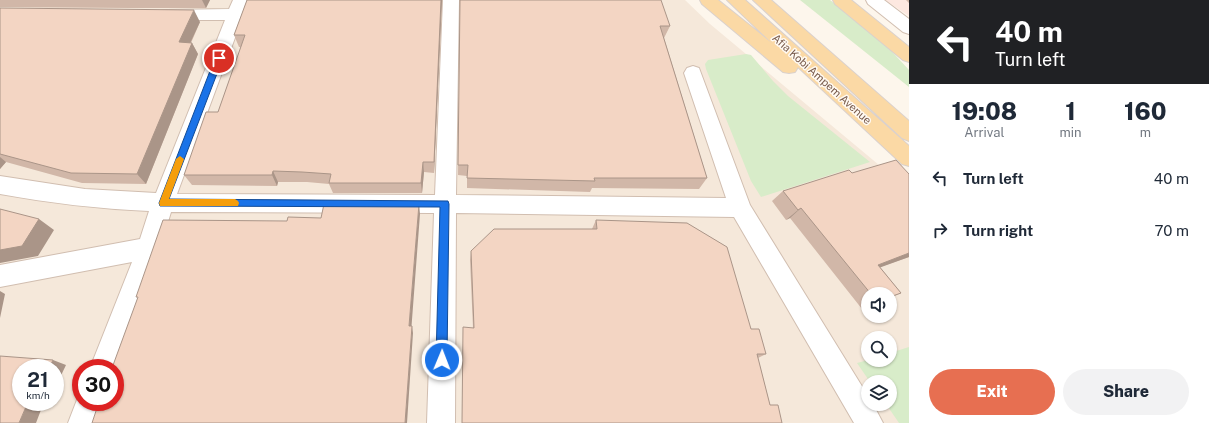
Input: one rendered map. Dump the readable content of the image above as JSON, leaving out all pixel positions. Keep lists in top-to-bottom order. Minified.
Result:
{"streets":{"main road":["Afia Kobi Ampem Avenue"]},"page":{"turn":["40 m","Turn left"],"eta":["19:08","Arrival","1","min","160","m"],"list":[{"name":"Turn left","value":"40 m"},{"name":"Turn right","value":"70 m"}],"speed":"21 km/h","limit":"30","buttons":["Exit","Share"]}}
